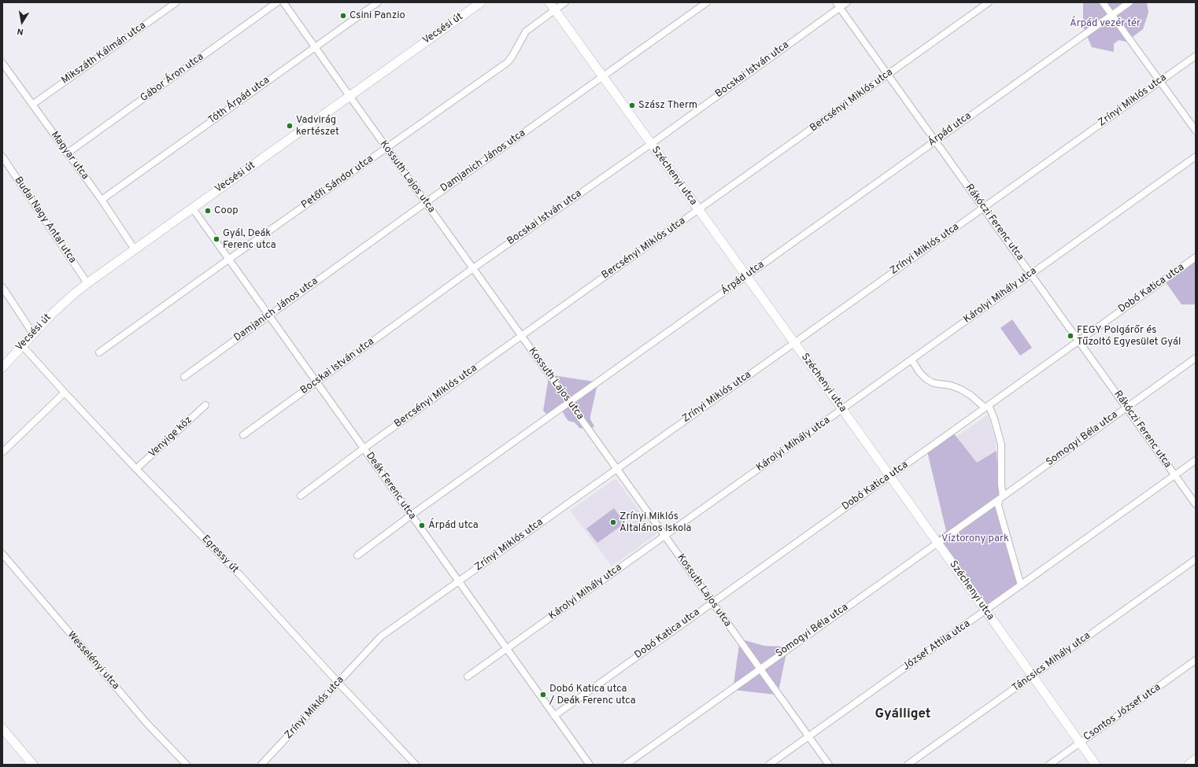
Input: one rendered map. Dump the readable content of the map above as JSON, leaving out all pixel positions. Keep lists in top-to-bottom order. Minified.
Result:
{"streets":{"street":["Vecsési út","Mikszáth Kálmán utca","Bocskai István utca","Gábor Áron utca","Tóth Árpád utca","Bercsényi Miklós utca","Zrínyi Miklós utca","Árpád utca","Magyar utca","Damjanich János utca","Széchenyi utca","Kossuth Lajos utca","Petőfi Sándor utca","Budai Nagy Antal utca","Rákóczi Ferenc utca","Dobó Katica utca","Károlyi Mihály utca","Venyige köz","Somogyi Béla utca","Deák Ferenc utca","Egressy út","József Attila utca","Wesselényi utca","Táncsics Mihály utca","Csontos József utca"]},"crossings":[["Vecsési út","Magyar utca"],["Vecsési út","Kossuth Lajos utca"],["Vecsési út","Budai Nagy Antal utca"],["Vecsési út","Deák Ferenc utca"],["Vecsési út","Egressy út"],["Mikszáth Kálmán utca","Magyar utca"],["Bocskai István utca","Széchenyi utca"],["Bocskai István utca","Kossuth Lajos utca"],["Bocskai István utca","Rákóczi Ferenc utca"],["Bocskai István utca","Deák Ferenc utca"],["Gábor Áron utca","Magyar utca"],["Tóth Árpád utca","Magyar utca"],["Tóth Árpád utca","Kossuth Lajos utca"],["Bercsényi Miklós utca","Széchenyi utca"],["Bercsényi Miklós utca","Kossuth Lajos utca"],["Bercsényi Miklós utca","Rákóczi Ferenc utca"],["Bercsényi Miklós utca","Deák Ferenc utca"],["Zrínyi Miklós utca","Széchenyi utca"],["Zrínyi Miklós utca","Kossuth Lajos utca"],["Zrínyi Miklós utca","Rákóczi Ferenc utca"],["Zrínyi Miklós utca","Deák Ferenc utca"],["Zrínyi Miklós utca","Egressy út"],["Árpád utca","Széchenyi utca"],["Árpád utca","Kossuth Lajos utca"],["Árpád utca","Rákóczi Ferenc utca"],["Árpád utca","Deák Ferenc utca"],["Damjanich János utca","Széchenyi utca"],["Damjanich János utca","Kossuth Lajos utca"],["Damjanich János utca","Deák Ferenc utca"],["Széchenyi utca","Petőfi Sándor utca"],["Széchenyi utca","Dobó Katica utca"],["Széchenyi utca","Károlyi Mihály utca"],["Széchenyi utca","Somogyi Béla utca"],["Széchenyi utca","József Attila utca"],["Széchenyi utca","Táncsics Mihály utca"],["Széchenyi utca","Csontos József utca"],["Kossuth Lajos utca","Petőfi Sándor utca"],["Kossuth Lajos utca","Dobó Katica utca"],["Kossuth Lajos utca","Károlyi Mihály utca"],["Kossuth Lajos utca","Somogyi Béla utca"],["Kossuth Lajos utca","József Attila utca"],["Petőfi Sándor utca","Deák Ferenc utca"],["Rákóczi Ferenc utca","Dobó Katica utca"],["Rákóczi Ferenc utca","Károlyi Mihály utca"],["Rákóczi Ferenc utca","Somogyi Béla utca"],["Rákóczi Ferenc utca","József Attila utca"],["Dobó Katica utca","Deák Ferenc utca"],["Károlyi Mihály utca","Deák Ferenc utca"],["Venyige köz","Egressy út"]],"districts":["Gyálliget"],"parks":["Árpád vezér tér","Víztorony park"],"places":["Csini Panzio","Szász Therm","Vadvirág kertészet","Coop","Gyál, Deák Ferenc utca","FEGY Polgárőr és Tűzoltó Egyesület Gyál","Zrínyi Miklós Általános Iskola","Árpád utca","Dobó Katica utca / Deák Ferenc utca"],"north":"bottom"}
